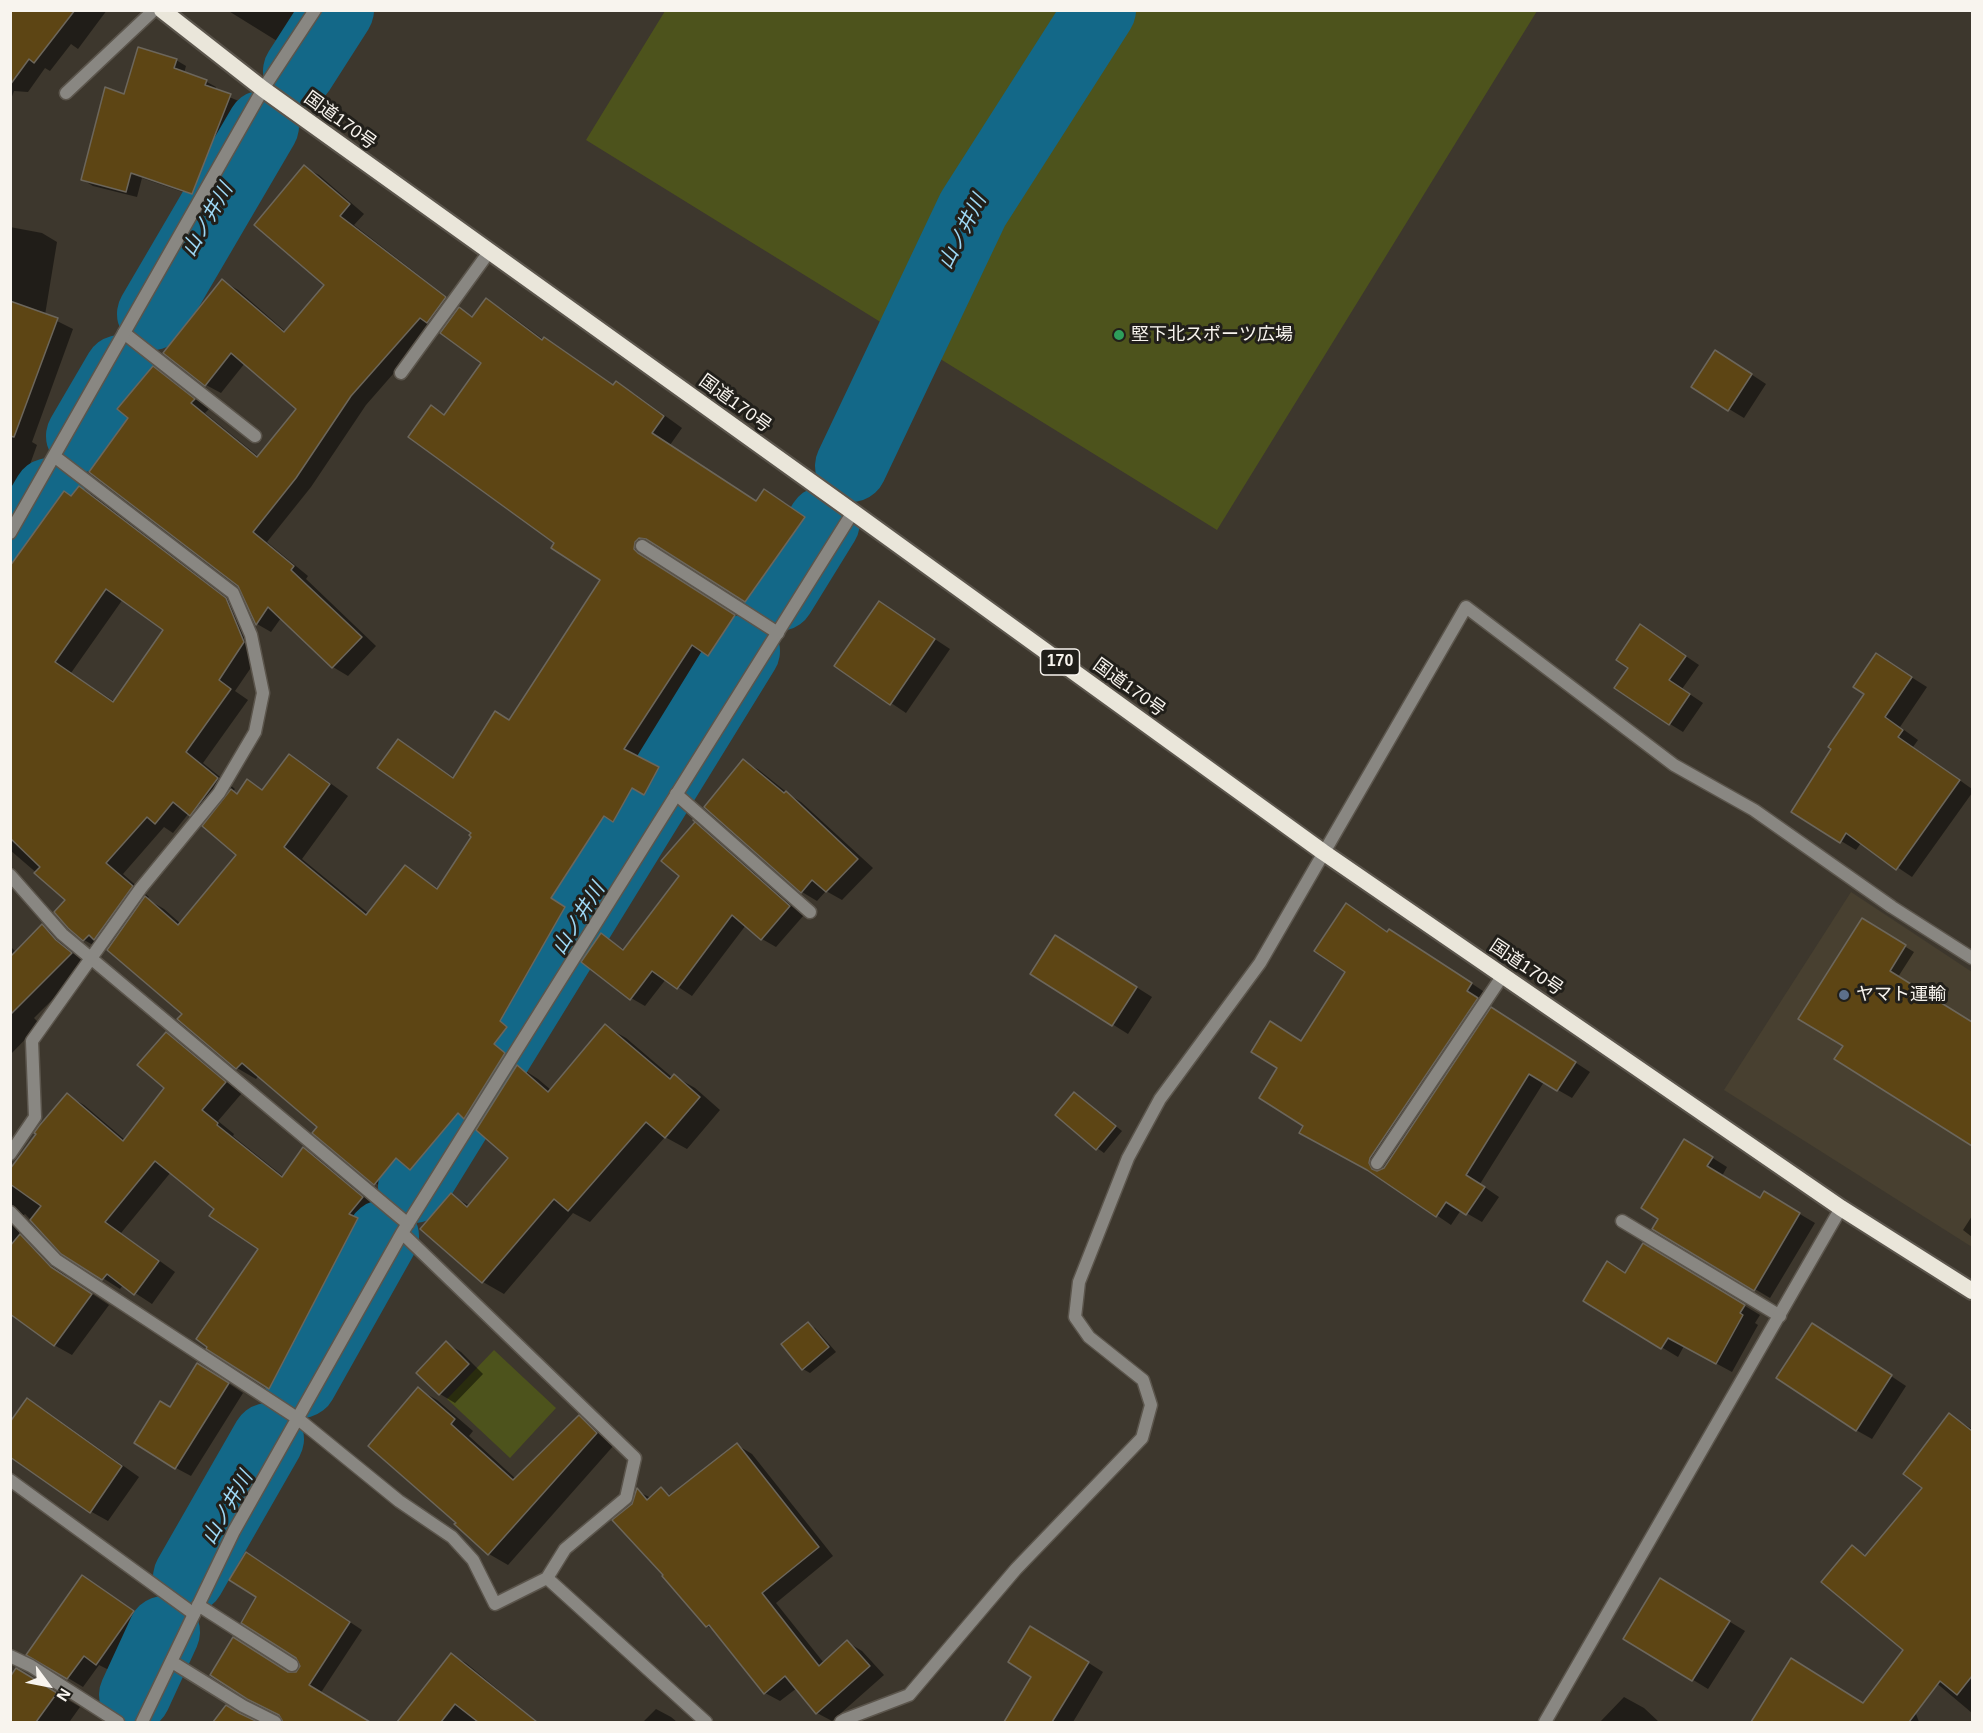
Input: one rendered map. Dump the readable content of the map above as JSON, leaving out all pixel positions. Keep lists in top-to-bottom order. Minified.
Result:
{"streets":{"highway":["国道170号","170"]},"water":["山ノ井川"],"places":["堅下北スポーツ広場","ヤマト運輸"],"north":"bottom right"}
